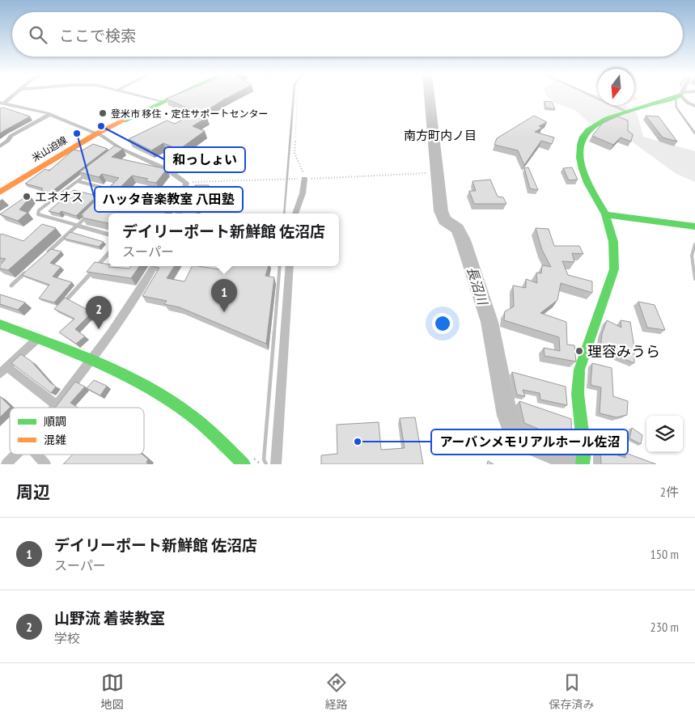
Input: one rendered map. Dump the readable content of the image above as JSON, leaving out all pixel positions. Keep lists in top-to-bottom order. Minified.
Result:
{"streets":{"street":["米山迫線"]},"districts":["南方町内ノ目"],"water":["長沼川"],"places":["登米市 移住・定住サポートセンター","和っしょい","ハッタ音楽教室 八田塾","エネオス","理容みうら","アーバンメモリアルホール佐沼"],"legend":["順調","混雑"],"north":"bottom","page":{"search":"ここで検索","popup":["デイリーポート新鮮館 佐沼店","スーパー"],"pins":["1","2"],"heading":["周辺","2件"],"list":[{"mark":"1","name":"デイリーポート新鮮館 佐沼店","note":"スーパー","value":"150 m"},{"mark":"2","name":"山野流 着装教室","note":"学校","value":"230 m"}],"nav":["地図","経路","保存済み"]}}
